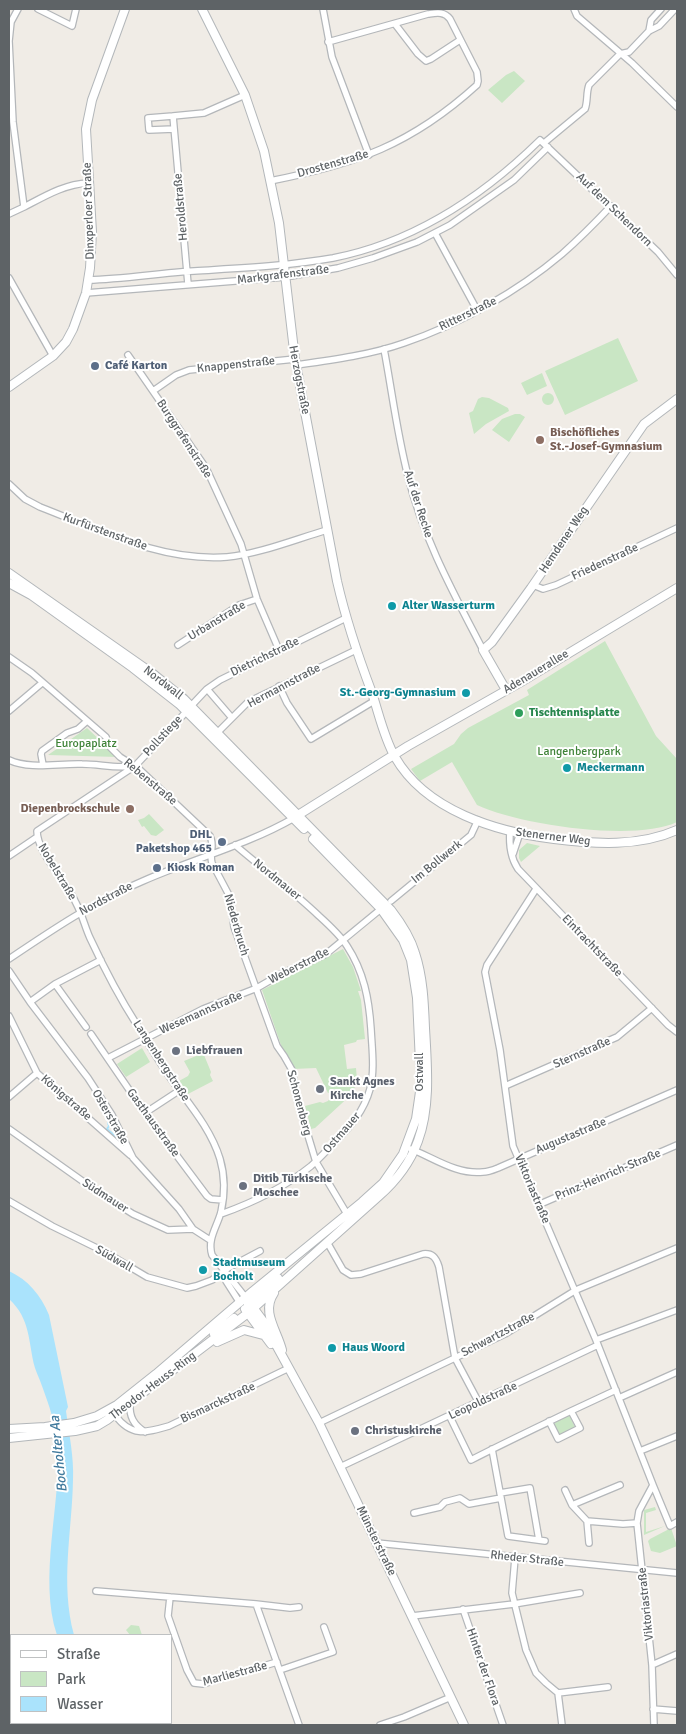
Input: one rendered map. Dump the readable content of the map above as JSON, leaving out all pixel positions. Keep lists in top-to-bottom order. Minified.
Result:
{"streets":{"main road":["Dinxperloer Straße","Herzogstraße","Hemdener Weg","Adenauerallee","Nordwall","Stenerner Weg","Ostwall","Theodor-Heuss-Ring","Münsterstraße"],"street":["Drostenstraße","Heroldstraße","Auf dem Schendorn","Markgrafenstraße","Ritterstraße","Knappenstraße","Burggrafenstraße","Auf der Recke","Kurfürstenstraße","Friedenstraße","Urbanstraße","Dietrichstraße","Hermannstraße","Pollstiege","Rebenstraße","Im Bollwerk","Nobelstraße","Nordmauer","Nordstraße","Niederbruch","Eintrachtstraße","Weberstraße","Wesemannstraße","Sternstraße","Langenbergstraße","Königstraße","Schonenberg","Osterstraße","Gasthausstraße","Ostmauer","Augustastraße","Prinz-Heinrich-Straße","Viktoriastraße","Südmauer","Südwall","Schwartzstraße","Leopoldstraße","Bismarckstraße","Rheder Straße","Hinter der Flora","Marliestraße"]},"crossings":[["Drostenstraße","Herzogstraße"],["Heroldstraße","Markgrafenstraße"],["Auf dem Schendorn","Markgrafenstraße"],["Auf dem Schendorn","Ritterstraße"],["Dinxperloer Straße","Markgrafenstraße"],["Markgrafenstraße","Herzogstraße"],["Ritterstraße","Knappenstraße"],["Ritterstraße","Herzogstraße"],["Ritterstraße","Auf der Recke"],["Knappenstraße","Herzogstraße"],["Knappenstraße","Burggrafenstraße"],["Herzogstraße","Kurfürstenstraße"],["Herzogstraße","Dietrichstraße"],["Herzogstraße","Adenauerallee"],["Herzogstraße","Hermannstraße"],["Herzogstraße","Stenerner Weg"],["Burggrafenstraße","Kurfürstenstraße"],["Burggrafenstraße","Urbanstraße"],["Auf der Recke","Hemdener Weg"],["Kurfürstenstraße","Urbanstraße"],["Hemdener Weg","Friedenstraße"],["Urbanstraße","Dietrichstraße"],["Dietrichstraße","Nordwall"],["Dietrichstraße","Pollstiege"],["Adenauerallee","Stenerner Weg"],["Nordwall","Hermannstraße"],["Nordwall","Pollstiege"],["Nordwall","Ostwall"],["Pollstiege","Rebenstraße"],["Pollstiege","Nobelstraße"],["Rebenstraße","Nordstraße"],["Rebenstraße","Niederbruch"],["Stenerner Weg","Im Bollwerk"],["Stenerner Weg","Eintrachtstraße"],["Im Bollwerk","Weberstraße"],["Im Bollwerk","Ostwall"],["Nobelstraße","Nordstraße"],["Nobelstraße","Langenbergstraße"],["Nordmauer","Weberstraße"],["Nordmauer","Ostmauer"],["Nordstraße","Niederbruch"],["Nordstraße","Langenbergstraße"],["Niederbruch","Weberstraße"],["Niederbruch","Wesemannstraße"],["Niederbruch","Schonenberg"],["Eintrachtstraße","Sternstraße"],["Eintrachtstraße","Viktoriastraße"],["Weberstraße","Wesemannstraße"],["Weberstraße","Ostwall"],["Weberstraße","Schonenberg"],["Weberstraße","Ostmauer"],["Wesemannstraße","Langenbergstraße"],["Wesemannstraße","Schonenberg"],["Wesemannstraße","Gasthausstraße"],["Sternstraße","Viktoriastraße"],["Langenbergstraße","Gasthausstraße"],["Langenbergstraße","Ostmauer"],["Ostwall","Schonenberg"],["Ostwall","Augustastraße"],["Ostwall","Theodor-Heuss-Ring"],["Ostwall","Münsterstraße"],["Königstraße","Osterstraße"],["Schonenberg","Ostmauer"],["Osterstraße","Südmauer"],["Augustastraße","Viktoriastraße"],["Prinz-Heinrich-Straße","Viktoriastraße"],["Viktoriastraße","Schwartzstraße"],["Viktoriastraße","Leopoldstraße"],["Viktoriastraße","Rheder Straße"],["Schwartzstraße","Münsterstraße"],["Theodor-Heuss-Ring","Münsterstraße"],["Leopoldstraße","Münsterstraße"],["Bismarckstraße","Münsterstraße"],["Münsterstraße","Rheder Straße"],["Münsterstraße","Hinter der Flora"]],"water":["Bocholter Aa"],"parks":["Europaplatz","Langenbergpark"],"places":["Café Karton","Bischöfliches St.-Josef-Gymnasium","Alter Wasserturm","St.-Georg-Gymnasium","Tischtennisplatte","Meckermann","Diepenbrockschule","DHL Paketshop 465","Kiosk Roman","Liebfrauen","Sankt Agnes Kirche","Ditib Türkische Moschee","Stadtmuseum Bocholt","Haus Woord","Christuskirche"],"legend":["Straße","Park","Wasser"]}
